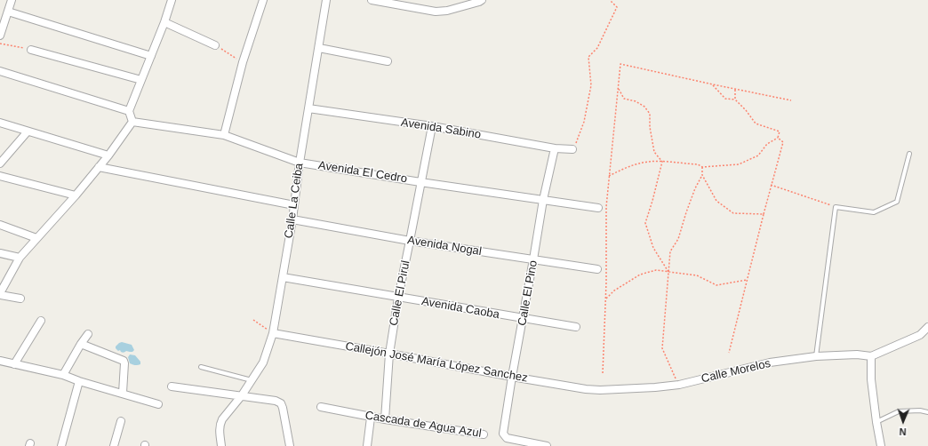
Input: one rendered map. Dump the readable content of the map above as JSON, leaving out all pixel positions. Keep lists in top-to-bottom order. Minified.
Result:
{"streets":{"street":["Avenida Sabino","Avenida El Cedro","Calle La Ceiba","Avenida Nogal","Calle El Pirul","Calle El Pino","Avenida Caoba","Callejón José María López Sanchez","Calle Morelos","Cascada de Agua Azul"]},"crossings":[["Avenida Sabino","Calle La Ceiba"],["Avenida Sabino","Calle El Pirul"],["Avenida Sabino","Calle El Pino"],["Avenida El Cedro","Calle La Ceiba"],["Avenida El Cedro","Calle El Pirul"],["Avenida El Cedro","Calle El Pino"],["Calle La Ceiba","Avenida Nogal"],["Calle La Ceiba","Avenida Caoba"],["Calle La Ceiba","Callejón José María López Sanchez"],["Avenida Nogal","Calle El Pirul"],["Avenida Nogal","Calle El Pino"],["Calle El Pirul","Avenida Caoba"],["Calle El Pirul","Callejón José María López Sanchez"],["Calle El Pirul","Cascada de Agua Azul"],["Calle El Pino","Avenida Caoba"],["Calle El Pino","Callejón José María López Sanchez"],["Callejón José María López Sanchez","Calle Morelos"]],"north":"bottom"}
